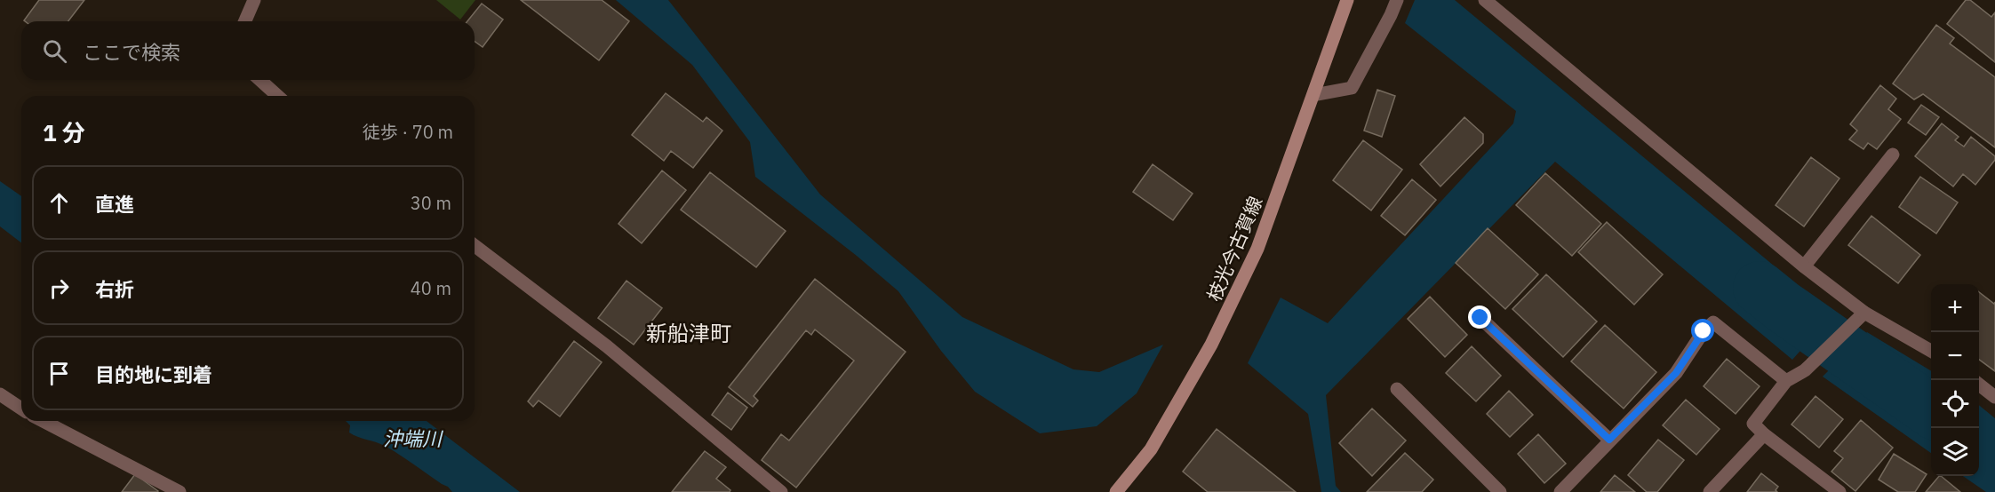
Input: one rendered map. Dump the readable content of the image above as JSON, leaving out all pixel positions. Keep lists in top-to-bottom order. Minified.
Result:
{"streets":{"main road":["枝光今古賀線"]},"districts":["新船津町"],"water":["沖端川"],"page":{"search":"ここで検索","heading":["1 分","徒歩 · 70 m"],"list":[["直進","30 m"],["右折","40 m"],"目的地に到着"],"map_buttons":["+","−"]}}
